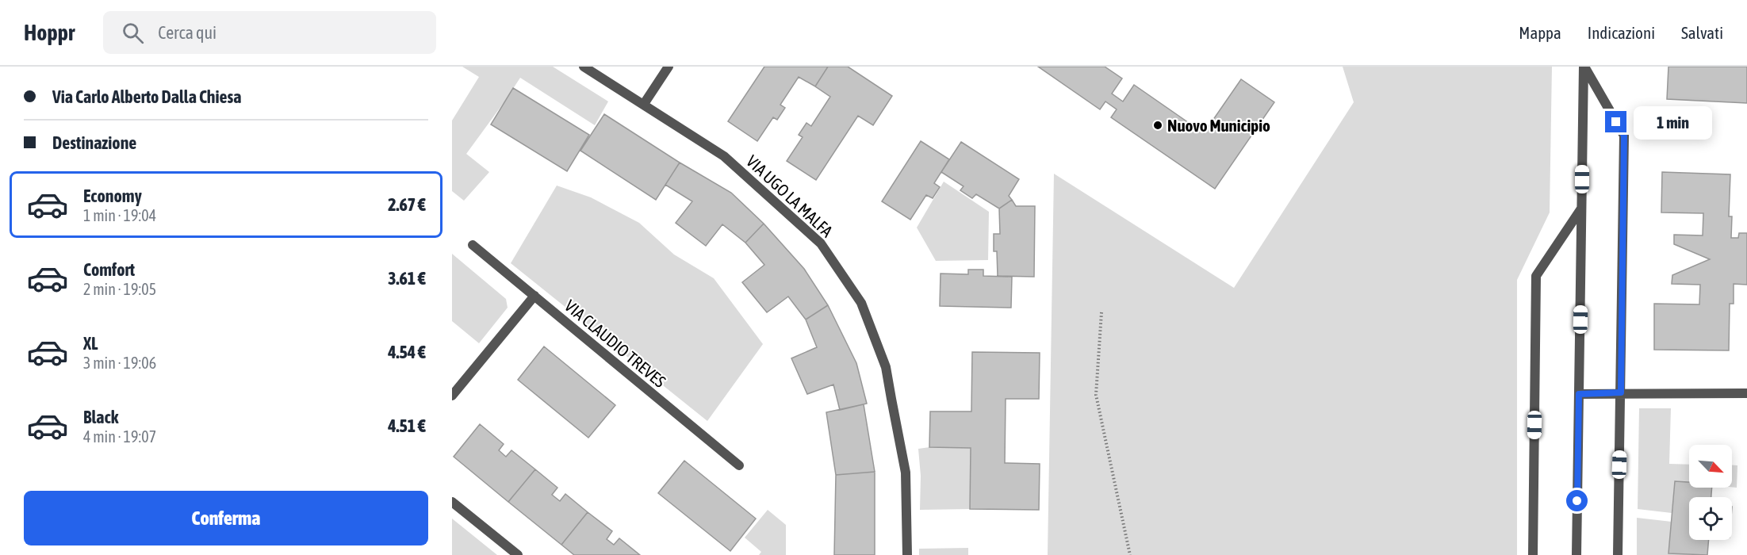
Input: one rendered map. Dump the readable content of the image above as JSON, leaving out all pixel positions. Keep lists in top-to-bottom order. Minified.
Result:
{"streets":{"street":["VIA UGO LA MALFA","VIA CLAUDIO TREVES"]},"places":["Nuovo Municipio"],"north":"bottom right","page":{"header":"Hoppr","search":"Cerca qui","nav":["Mappa","Indicazioni","Salvati"],"banner":["Via Carlo Alberto Dalla Chiesa","Destinazione"],"bubble":"1 min","list":[{"name":"Economy","note":"1 min · 19:04","value":"2.67 €"},{"name":"Comfort","note":"2 min · 19:05","value":"3.61 €"},{"name":"XL","note":"3 min · 19:06","value":"4.54 €"},{"name":"Black","note":"4 min · 19:07","value":"4.51 €"}],"buttons":"Conferma"}}
